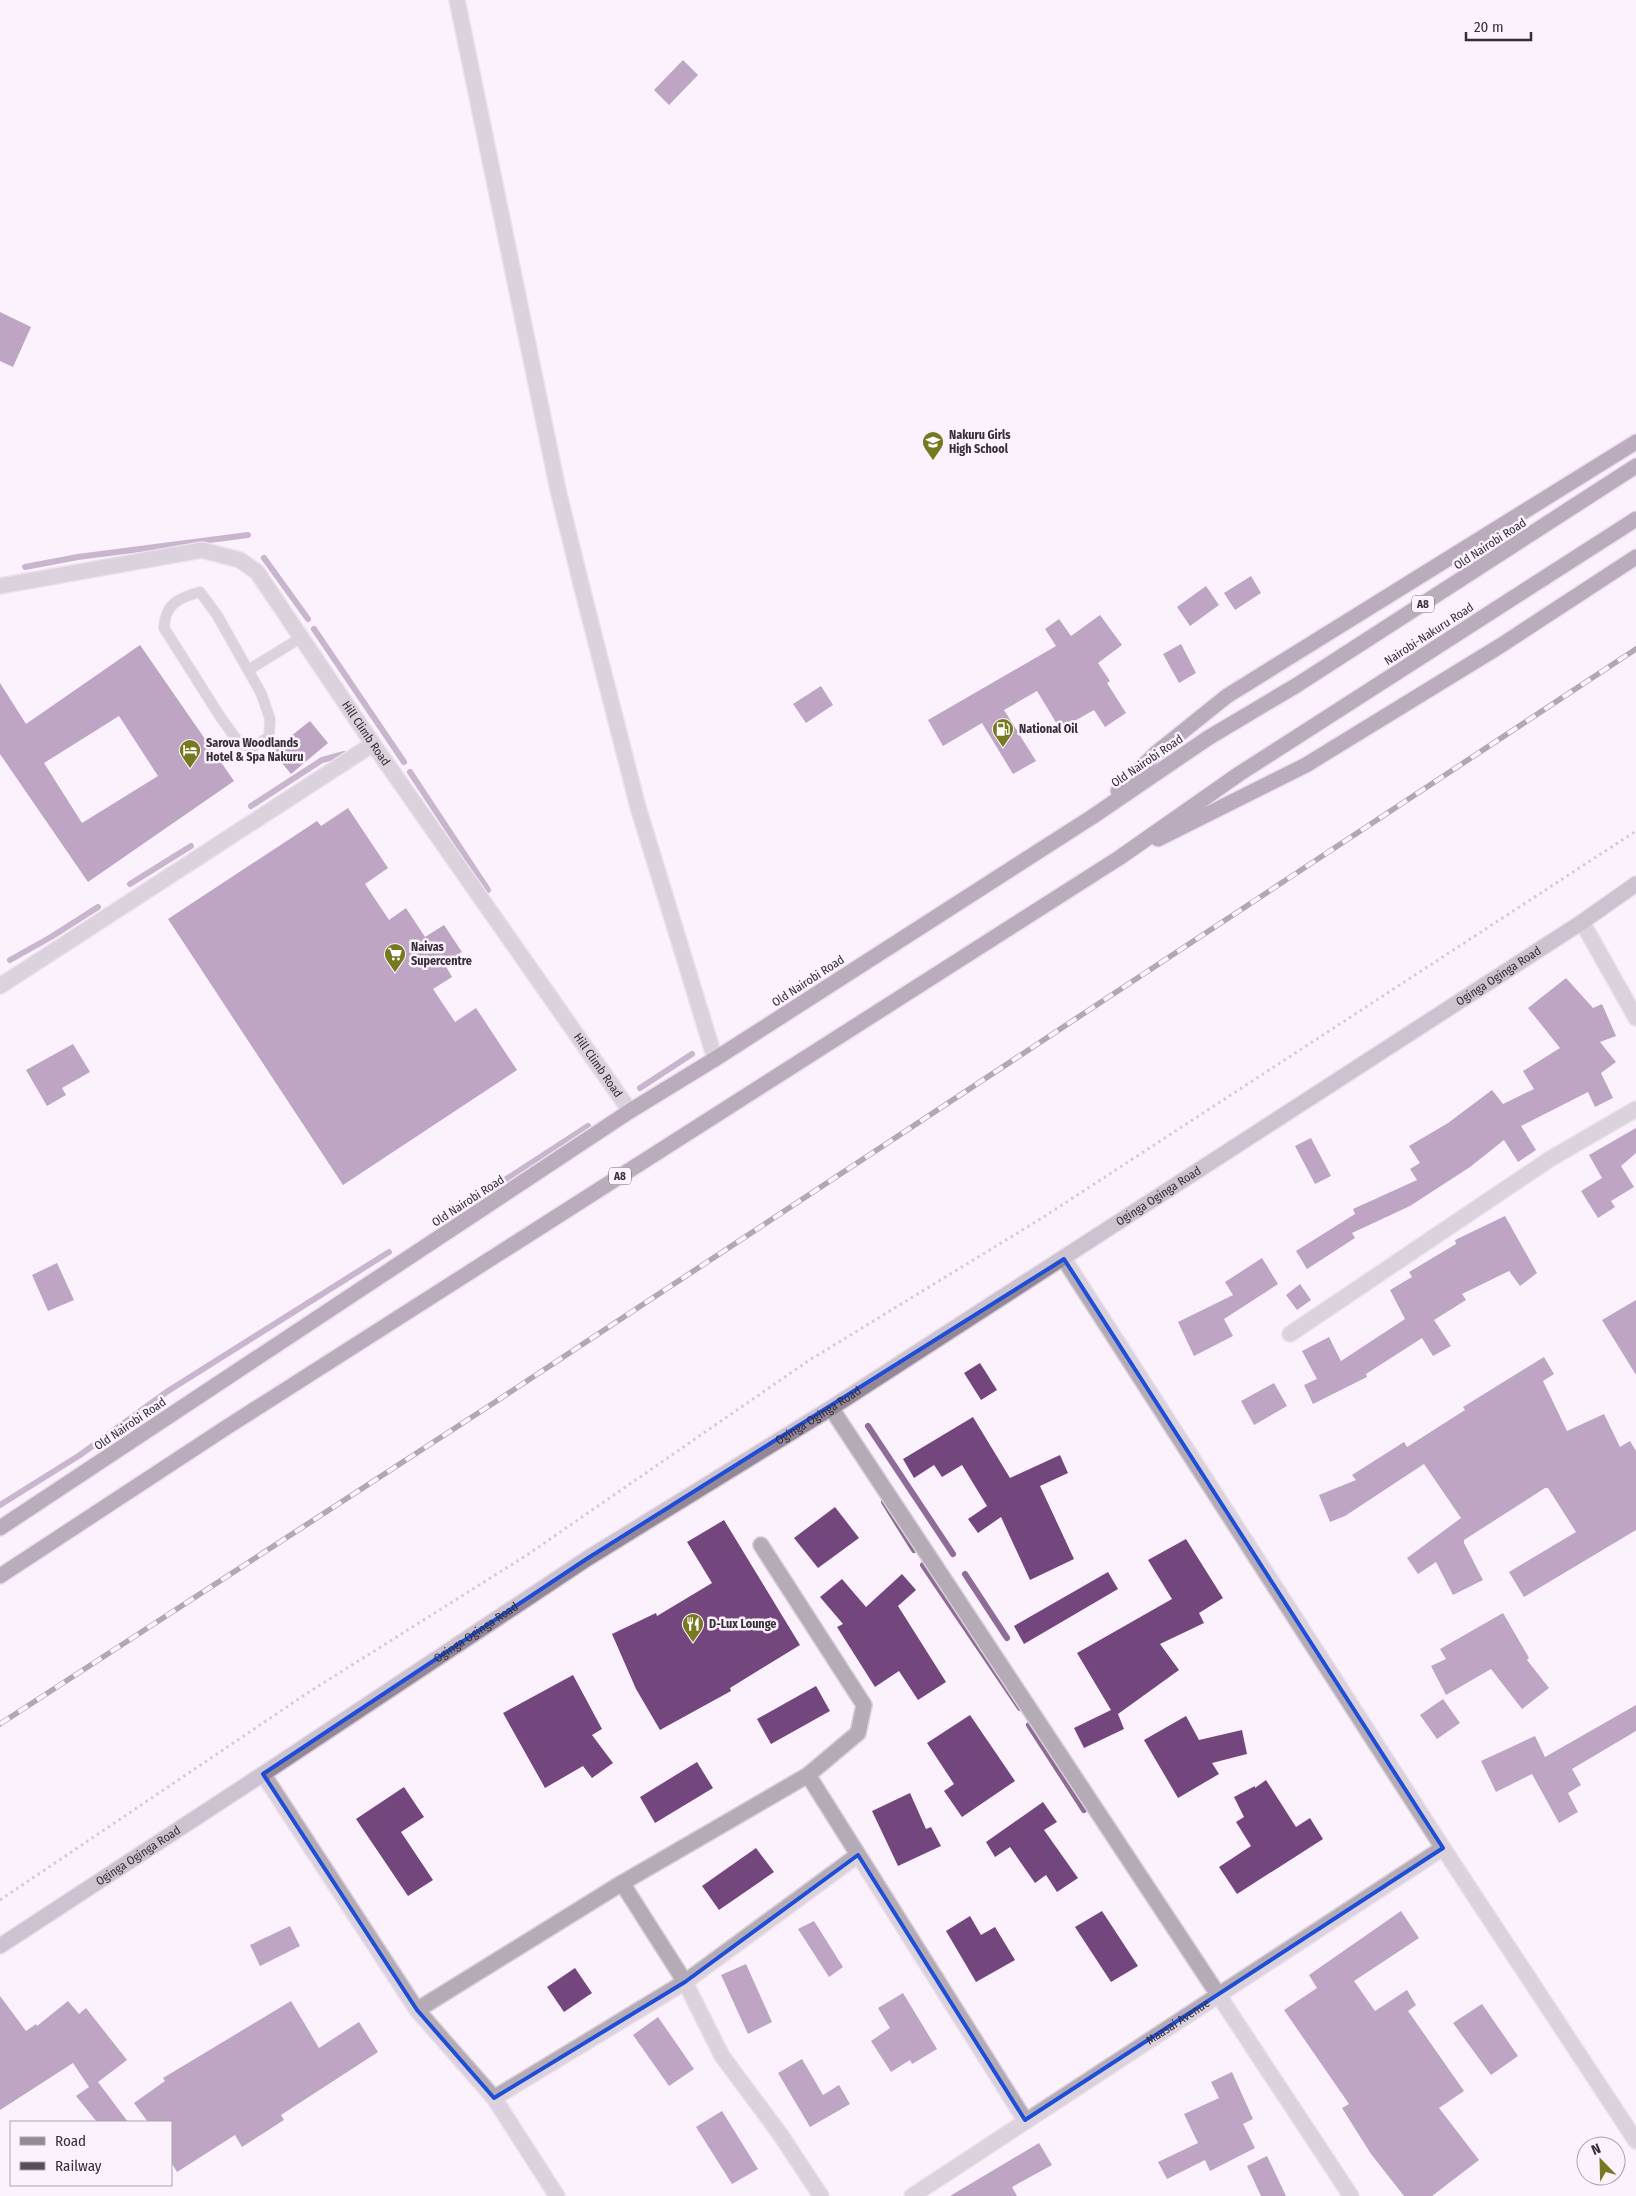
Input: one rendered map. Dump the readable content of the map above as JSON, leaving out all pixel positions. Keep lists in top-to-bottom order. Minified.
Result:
{"streets":{"highway":["Old Nairobi Road","A8","Nairobi-Nakuru Road"],"street":["Hill Climb Road","Oginga Oginga Road","Maasai Avenue"]},"crossings":[["Old Nairobi Road","Hill Climb Road"],["A8","Nairobi-Nakuru Road"]],"places":{"school or university":["Nakuru Girls High School"],"fuel station":["National Oil"],"hotel":["Sarova Woodlands Hotel & Spa Nakuru"],"supermarket":["Naivas Supercentre"],"restaurant":["D-Lux Lounge"]},"legend":["Road","Railway"],"scale_bar":"20 m","north":"top left"}
